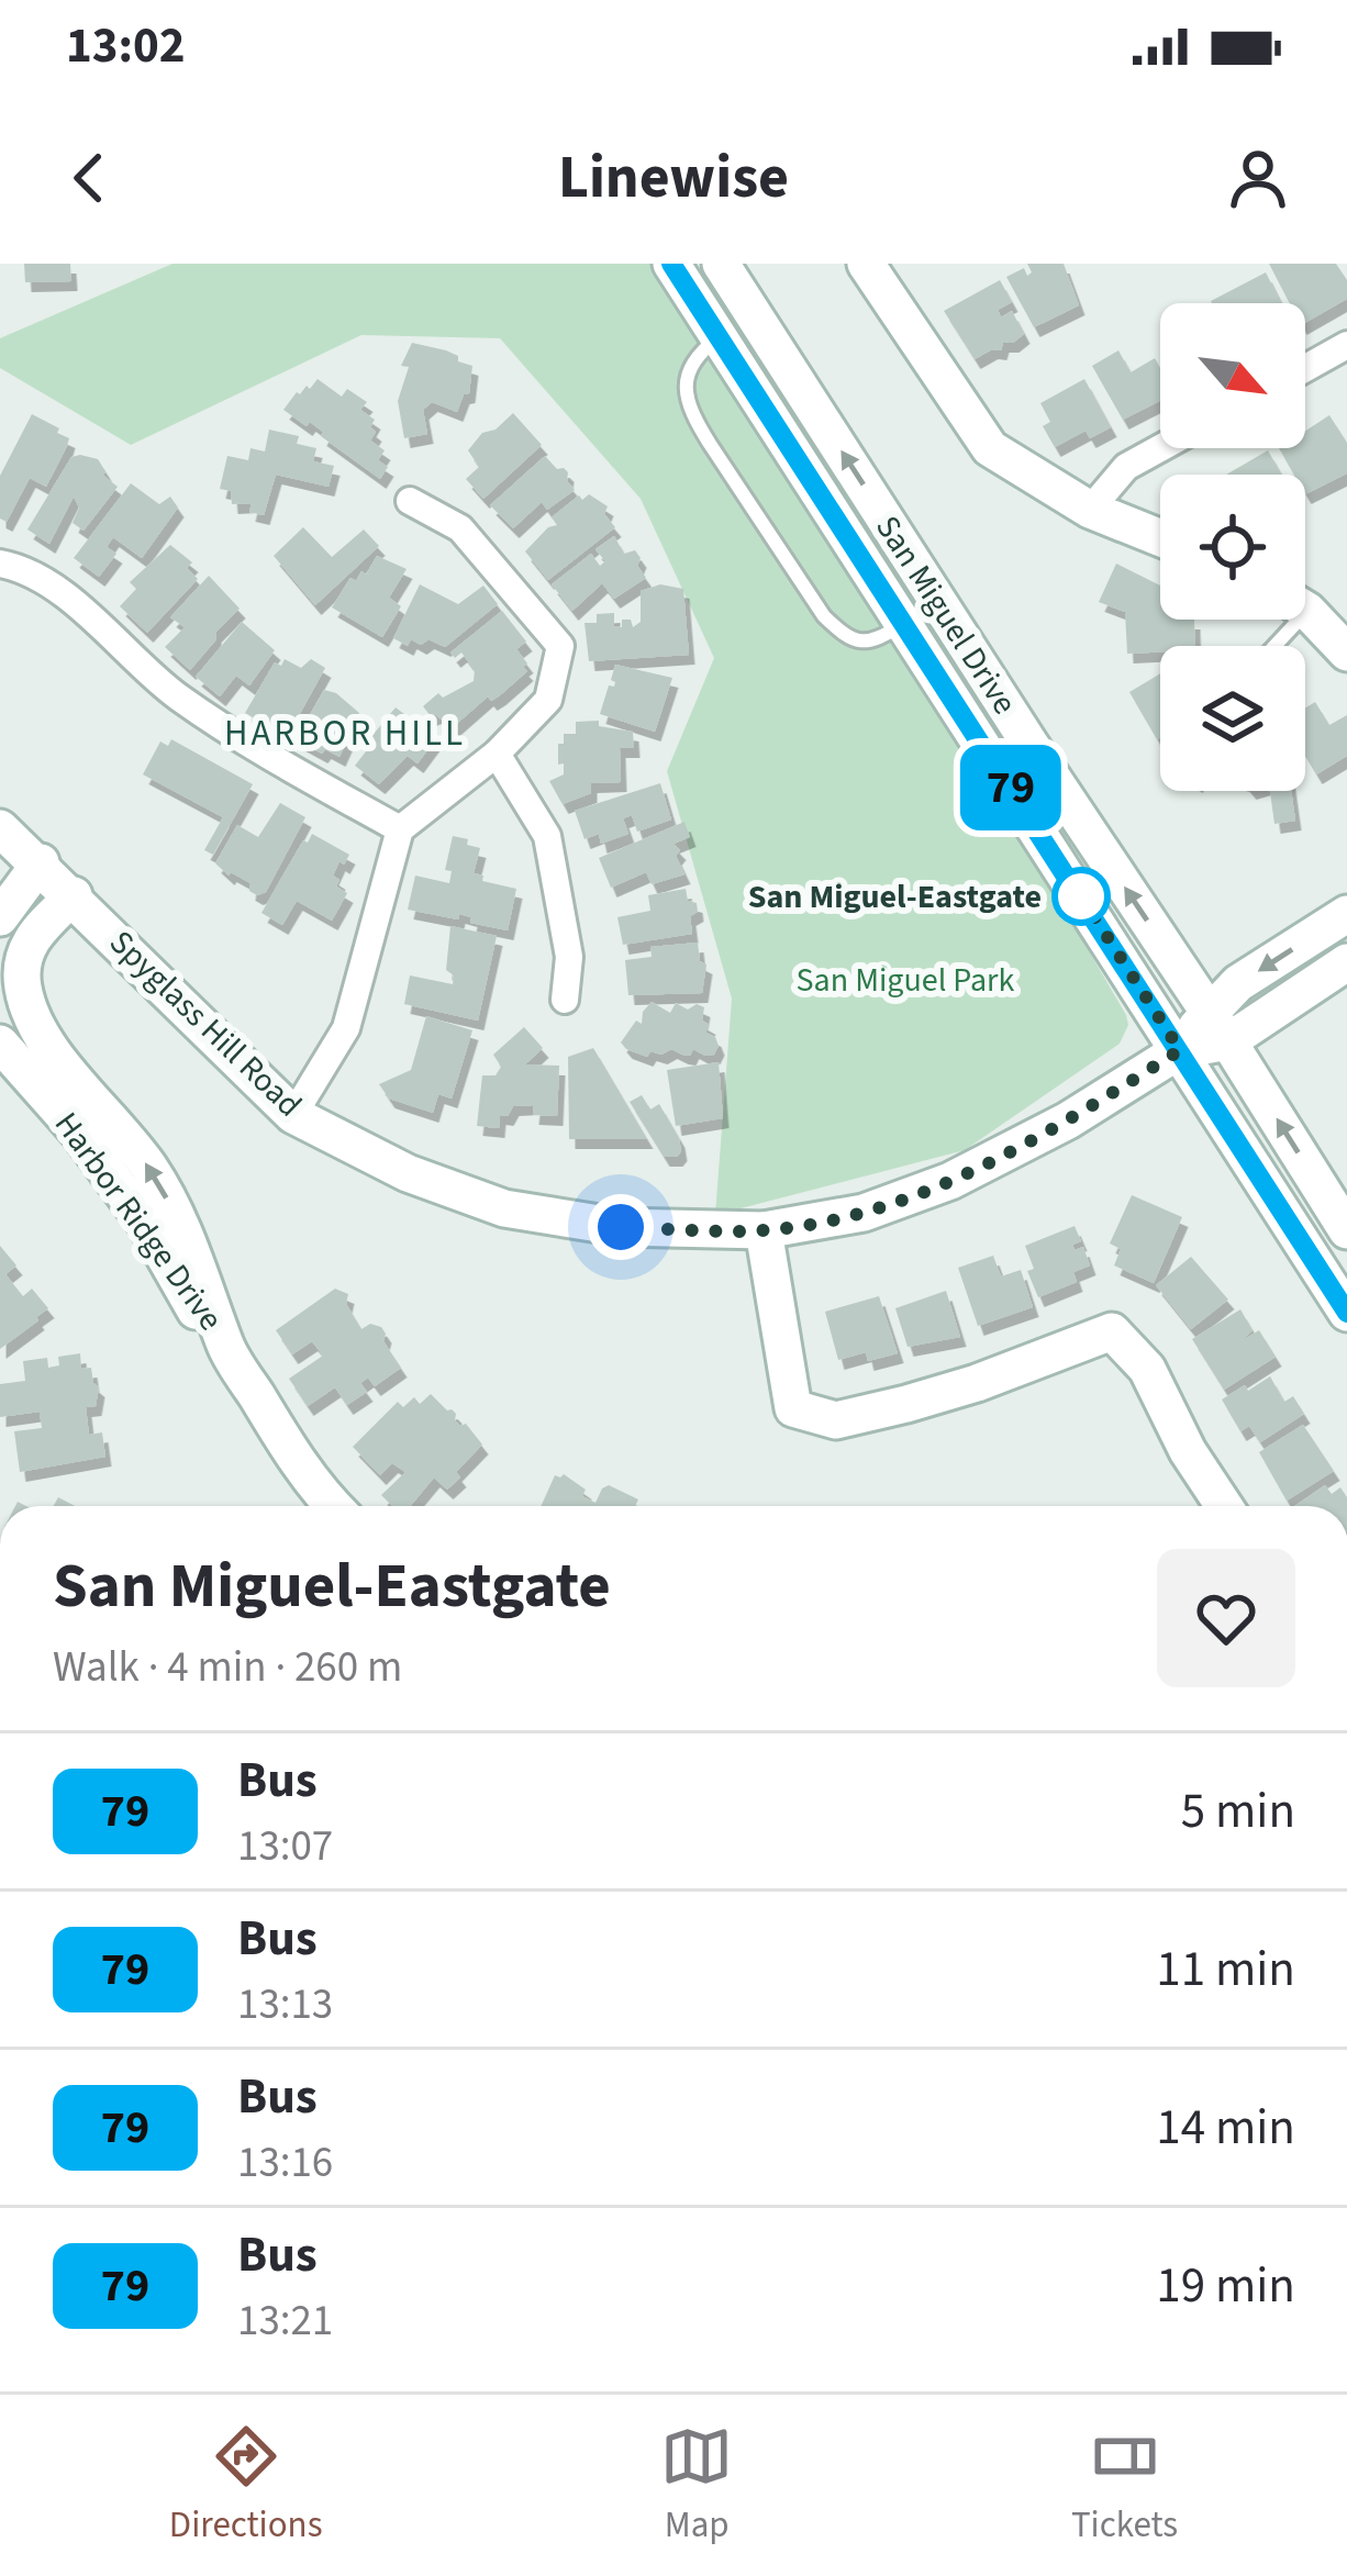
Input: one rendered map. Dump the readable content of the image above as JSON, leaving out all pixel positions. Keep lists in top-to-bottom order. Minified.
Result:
{"streets":{"main road":["San Miguel Drive","Spyglass Hill Road","Harbor Ridge Drive"]},"crossings":[["San Miguel Drive","Spyglass Hill Road"],["Spyglass Hill Road","Harbor Ridge Drive"]],"districts":["HARBOR HILL"],"parks":["San Miguel Park"],"places":["San Miguel-Eastgate"],"lines":["bus line 79"],"north":"bottom right","page":{"status":"13:02","header":"Linewise","on_map":"79","heading":["San Miguel-Eastgate","Walk · 4 min · 260 m"],"list":[{"mark":"79","name":"Bus","note":"13:07","value":"5 min"},{"mark":"79","name":"Bus","note":"13:13","value":"11 min"},{"mark":"79","name":"Bus","note":"13:16","value":"14 min"},{"mark":"79","name":"Bus","note":"13:21","value":"19 min"}],"tabs":["Directions","Map","Tickets"]}}
